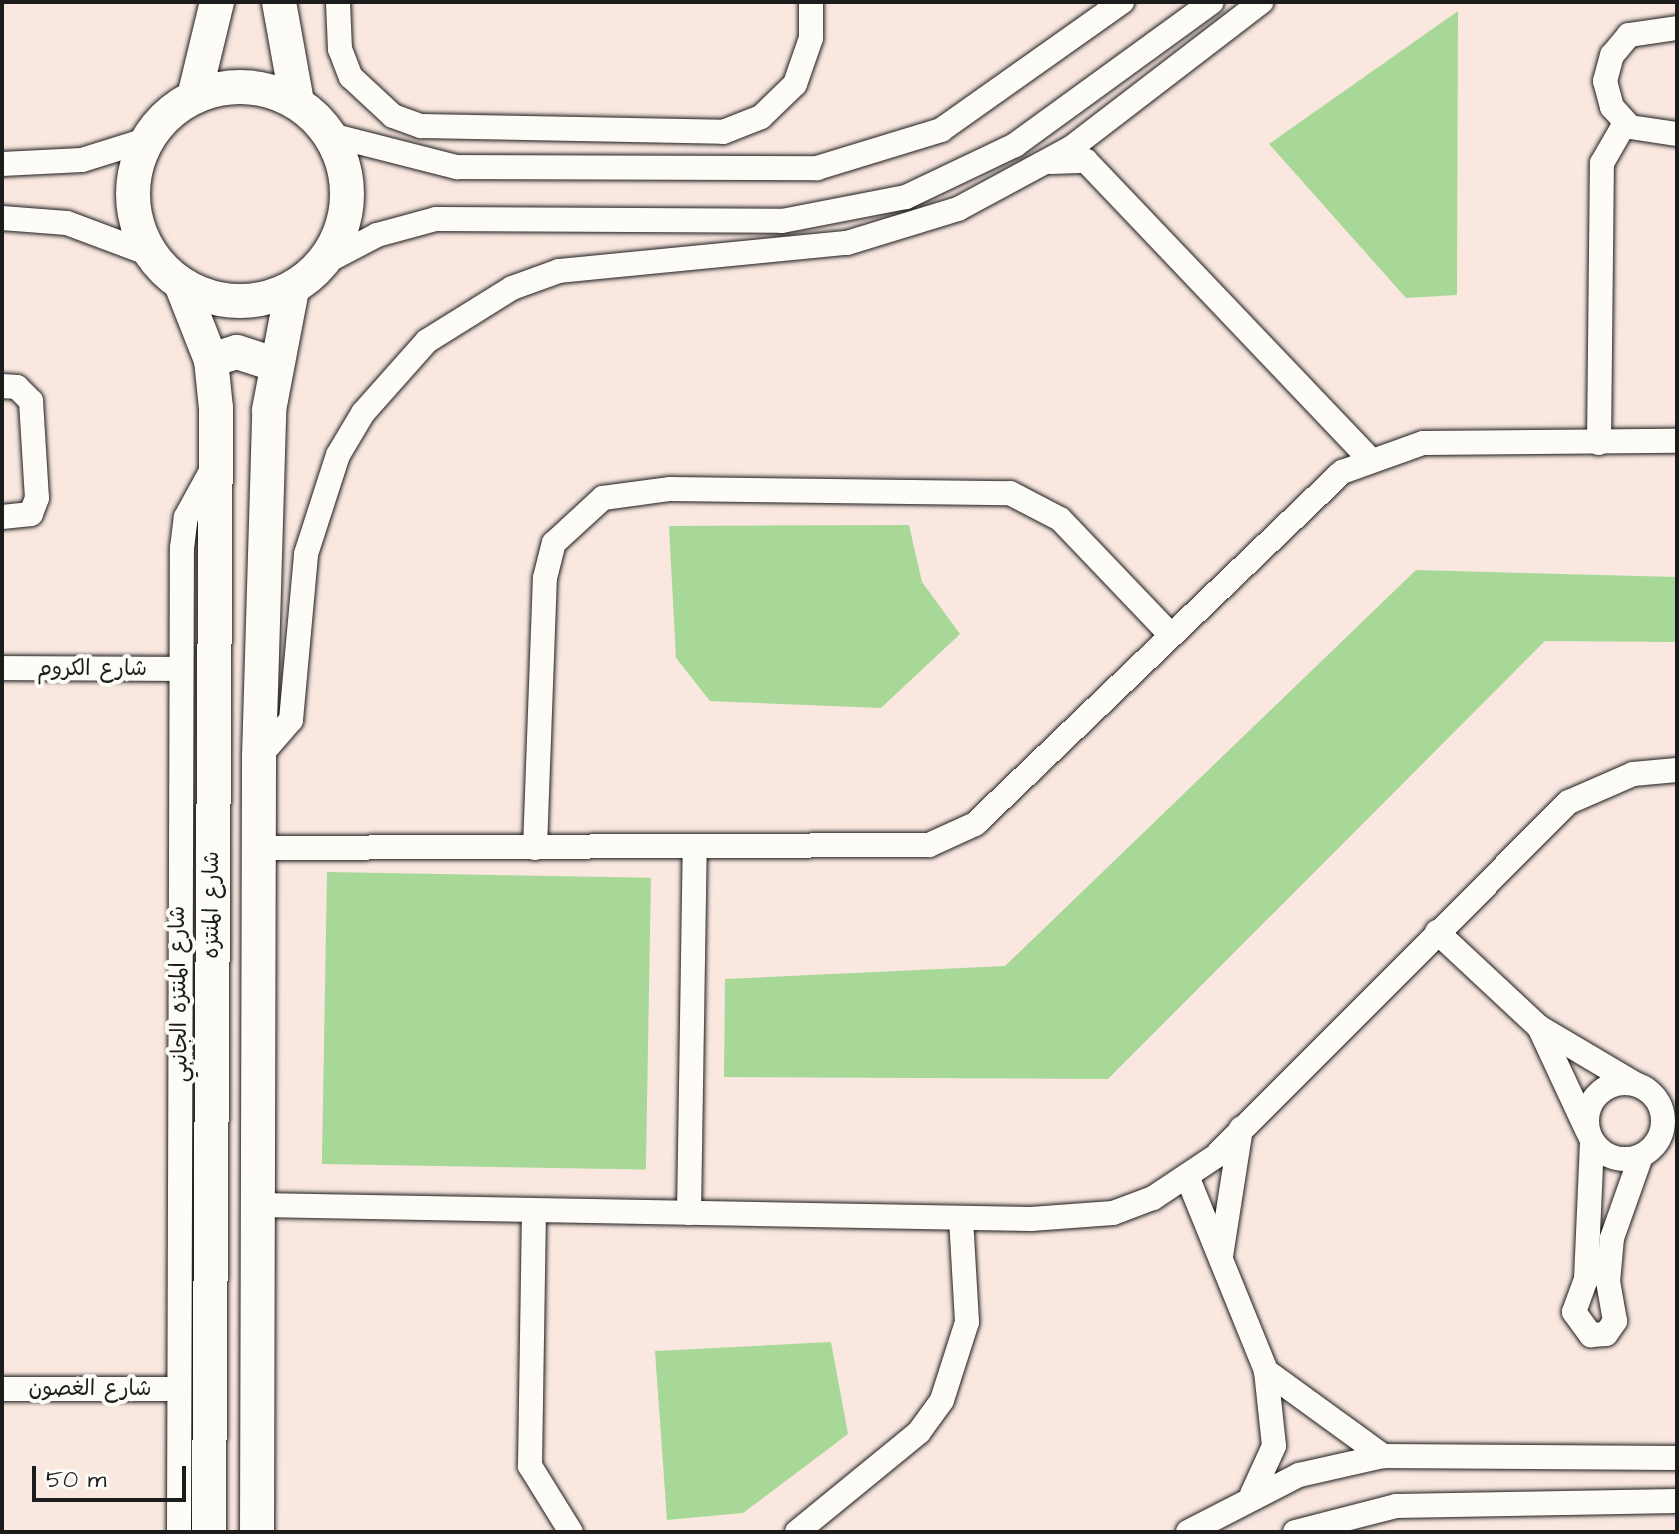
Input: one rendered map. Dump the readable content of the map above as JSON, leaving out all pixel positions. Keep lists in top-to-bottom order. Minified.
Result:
{"streets":{"street":["شارع الكروم","شارع المنتزه","شارع المنتزه الجانبي","شارع الغصون"]},"crossings":[["شارع الكروم","شارع المنتزه الجانبي"],["شارع المنتزه","شارع المنتزه الجانبي"],["شارع المنتزه الجانبي","شارع الغصون"]],"scale_bar":"50 m"}
